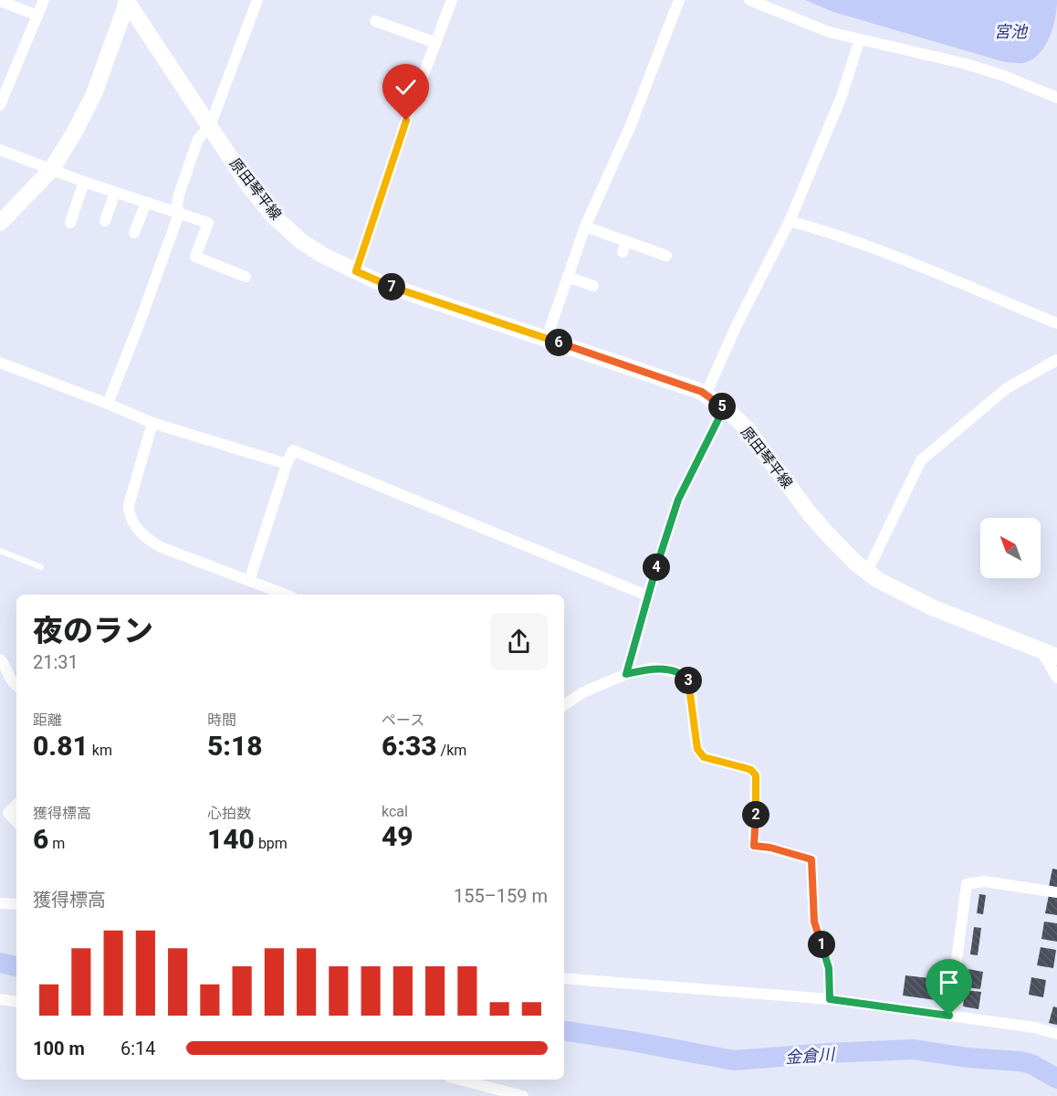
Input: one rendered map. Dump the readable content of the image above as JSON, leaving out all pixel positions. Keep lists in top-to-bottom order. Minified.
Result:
{"streets":{"main road":["原田琴平線"]},"water":["宮池","金倉川"],"north":"top left","page":{"pins":["7","6","5","4","3","2","1"],"heading":["夜のラン","21:31"],"stats":[["距離","0.81 km"],["時間","5:18"],["ペース","6:33 /km"],["獲得標高","6 m"],["心拍数","140 bpm"],["kcal","49"]],"chart":["獲得標高","155–159 m"],"list":[{"name":"100 m","note":"6:14"}]}}
